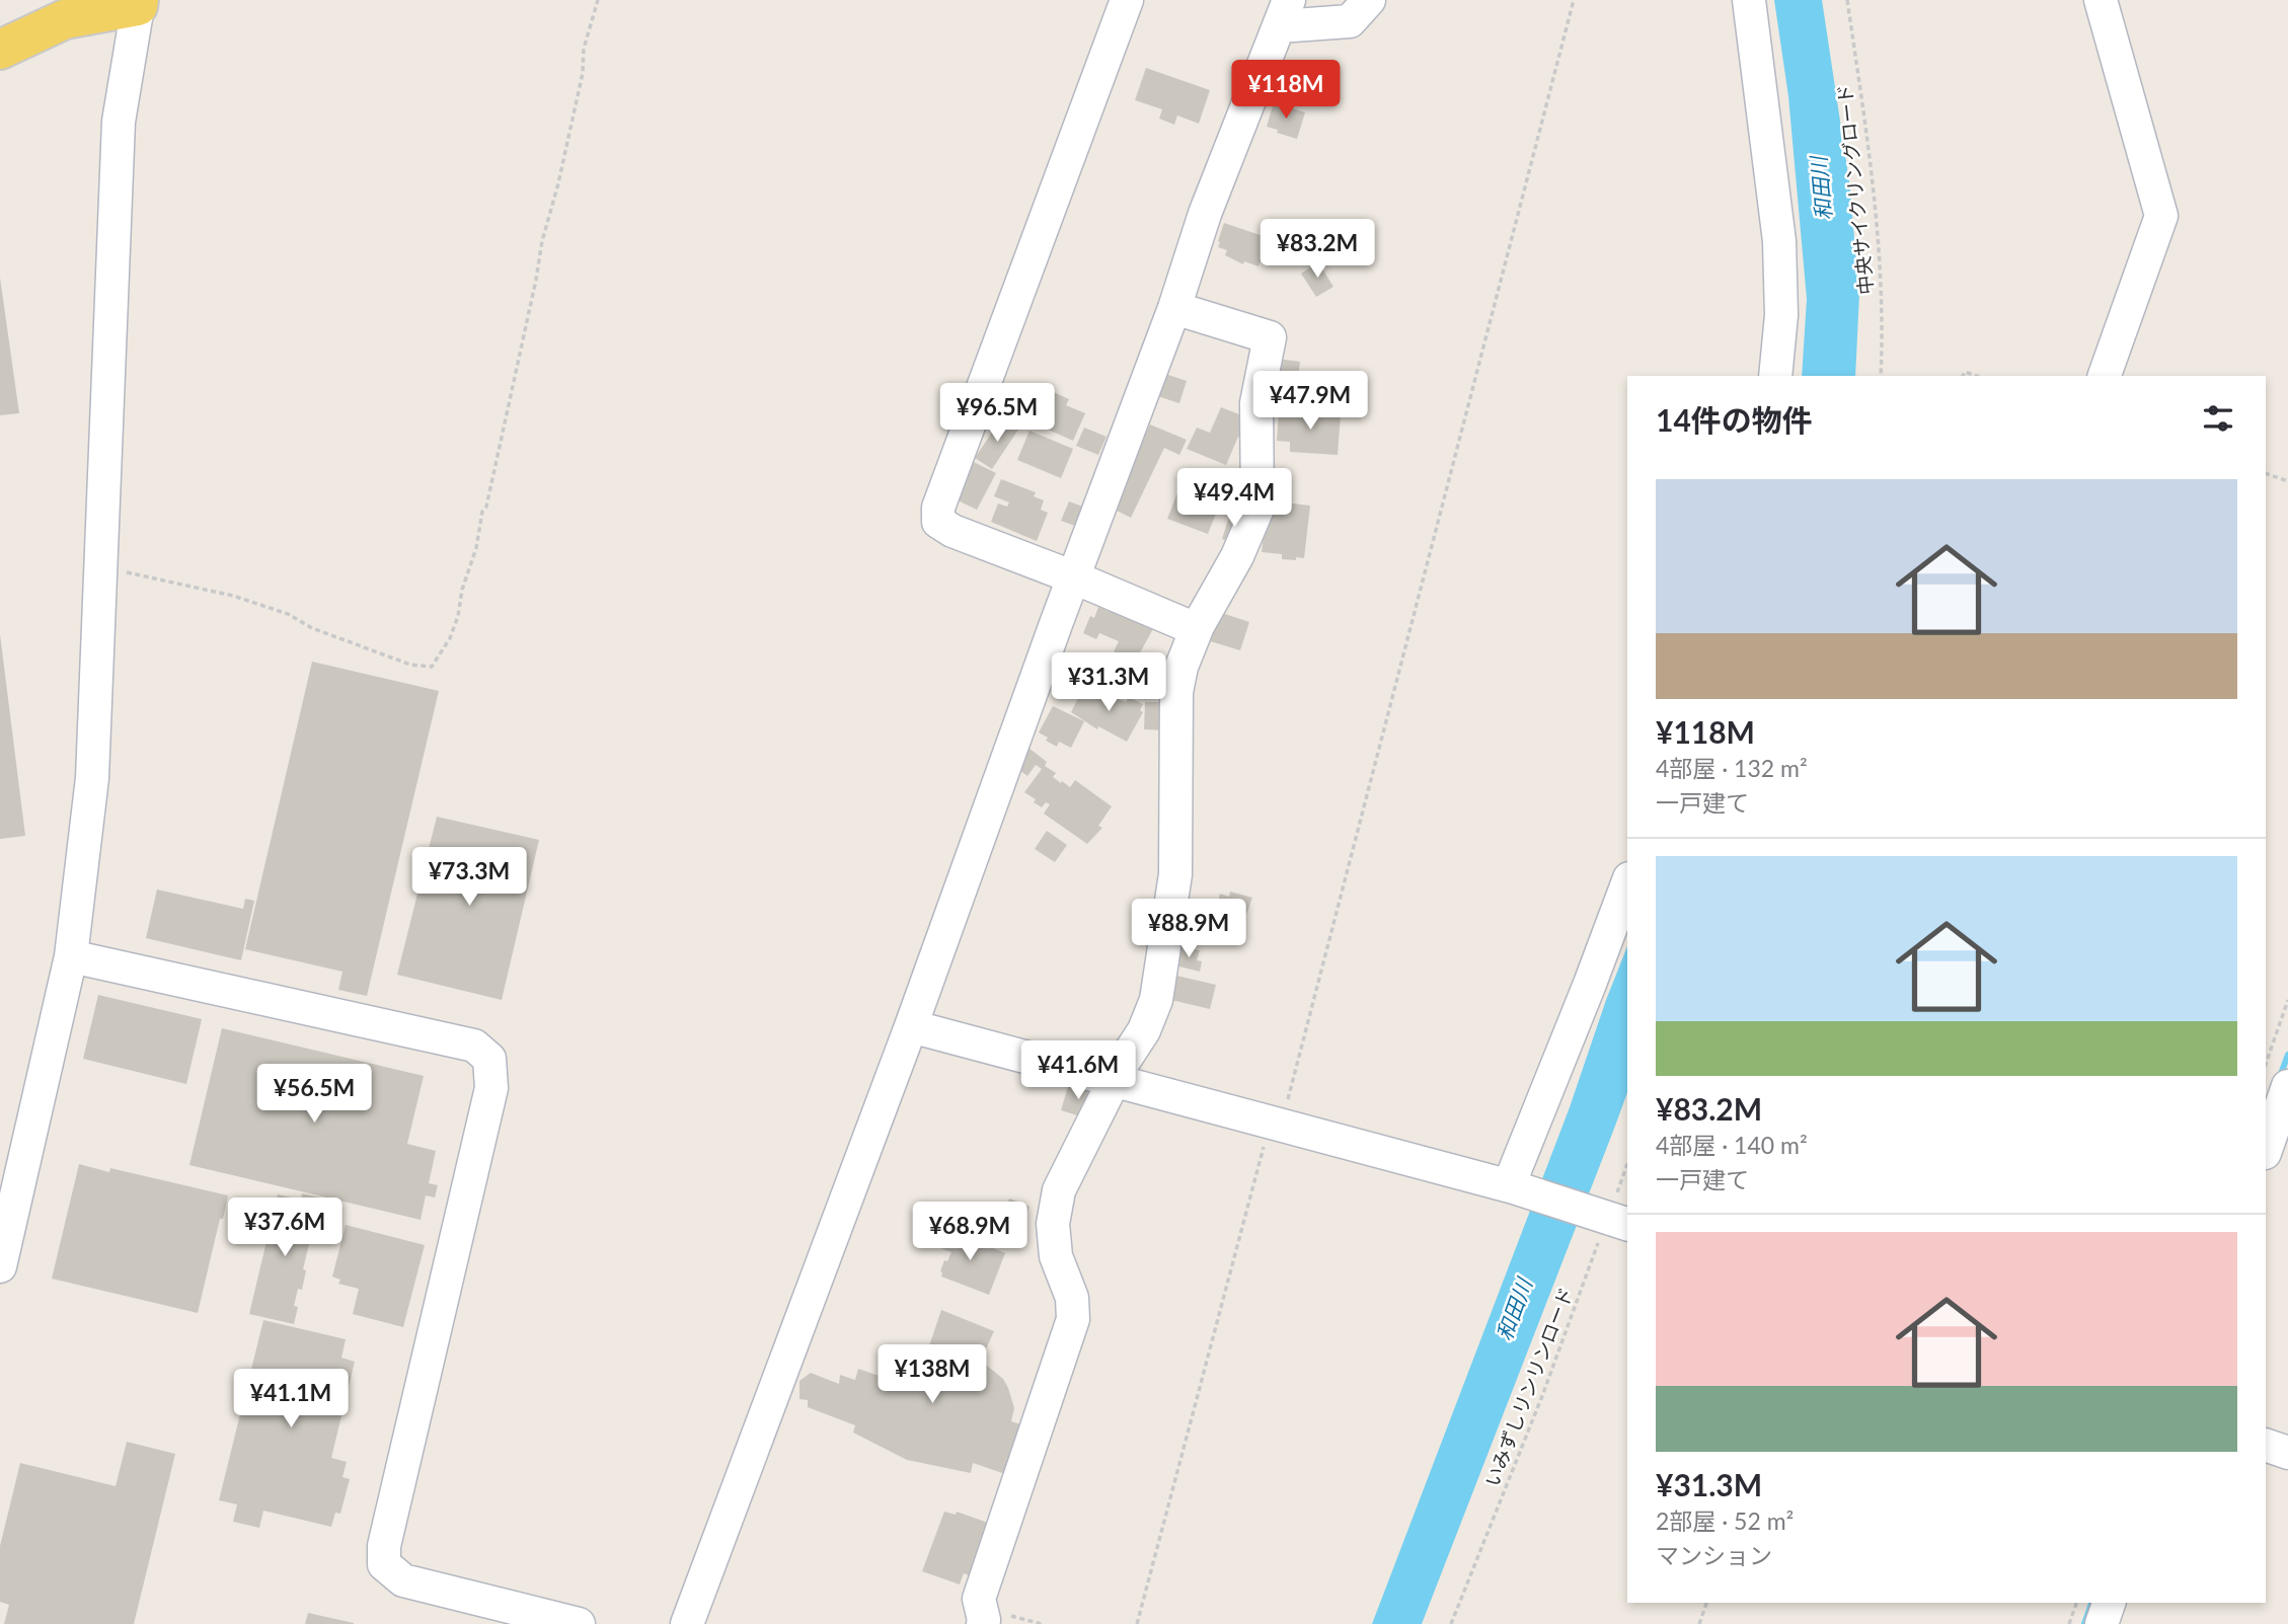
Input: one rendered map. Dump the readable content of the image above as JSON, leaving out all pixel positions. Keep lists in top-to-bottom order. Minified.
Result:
{"streets":{"path":["中央サイクリングロード","いみずしリンリンロード"]},"water":["和田川"],"page":{"price":["¥118M","¥83.2M","¥47.9M","¥96.5M","¥49.4M","¥31.3M","¥73.3M","¥88.9M","¥41.6M","¥56.5M","¥37.6M","¥68.9M","¥138M","¥41.1M"],"heading":"14件の物件","list":[{"name":"¥118M","note":"4部屋 · 132 m² · 一戸建て"},{"name":"¥83.2M","note":"4部屋 · 140 m² · 一戸建て"},{"name":"¥31.3M","note":"2部屋 · 52 m² · マンション"}]}}
